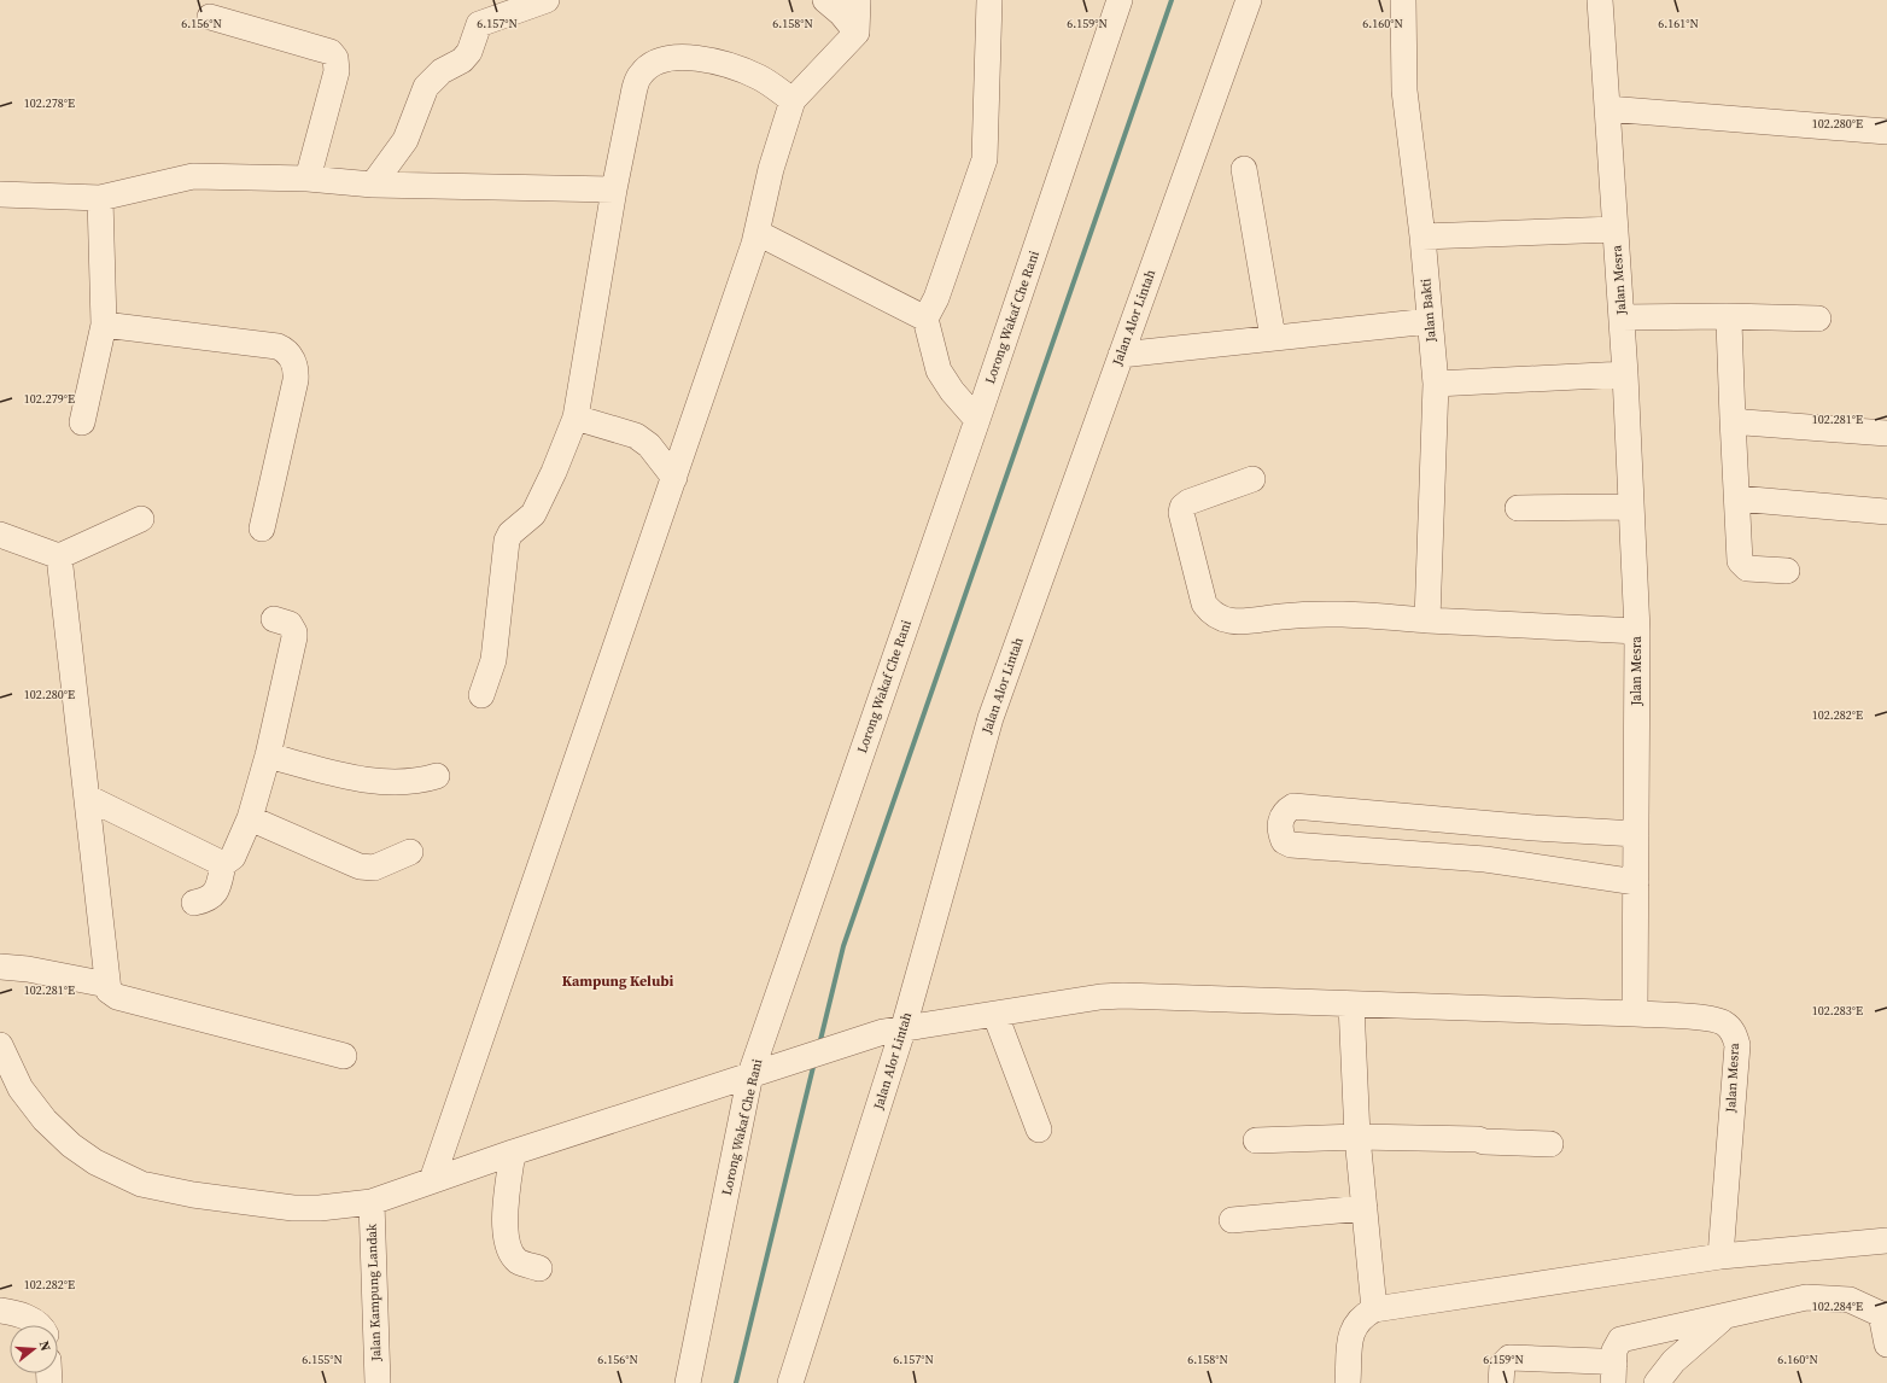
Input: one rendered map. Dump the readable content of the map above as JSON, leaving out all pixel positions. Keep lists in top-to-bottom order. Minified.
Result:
{"streets":{"street":["Jalan Mesra","Jalan Bakti","Lorong Wakaf Che Rani","Jalan Alor Lintah","Jalan Kampung Landak"]},"districts":["Kampung Kelubi"],"north":"right","coordinates":["6.156°N","6.157°N","6.158°N","6.159°N","6.160°N","6.161°N","102.278°E","102.280°E","102.279°E","102.281°E","102.282°E","102.283°E","102.284°E","6.155°N"]}
